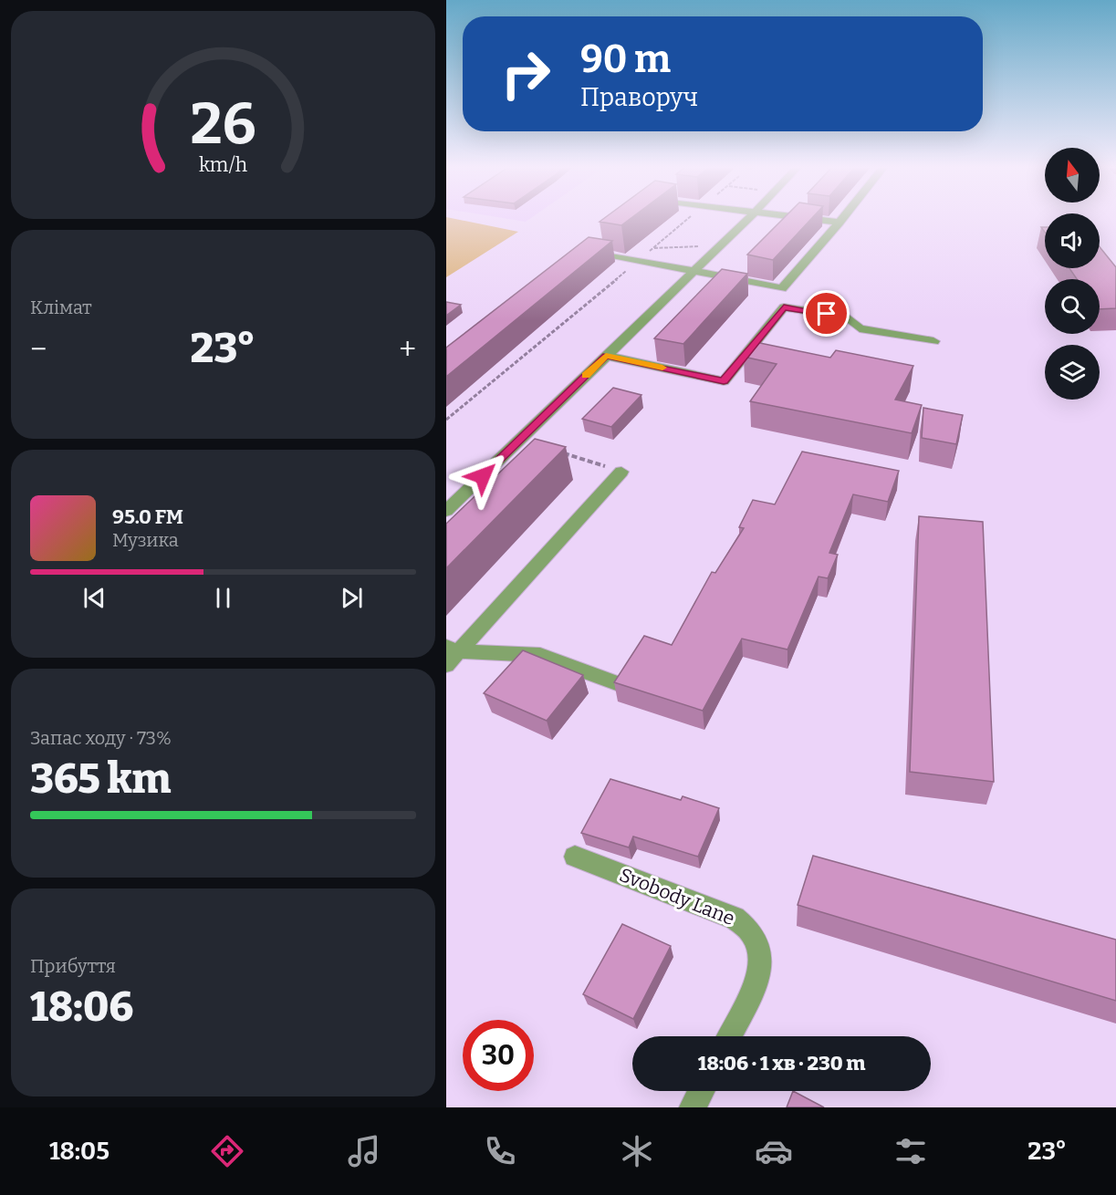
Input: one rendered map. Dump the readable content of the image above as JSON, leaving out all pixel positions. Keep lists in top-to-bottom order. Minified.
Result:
{"streets":{"street":["Svobody Lane"]},"north":"top","page":{"turn":["90 m","Праворуч"],"tile":["Клімат",["Запас ходу · 73%","365 km"],["Прибуття","18:06"]],"heat":["−","23°","+"],"song":["95.0 FM","Музика"],"limit":"30","trip":"18:06 · 1 хв · 230 m","tabs":["18:05","23°"],"gauge":["26","km/h"]}}
